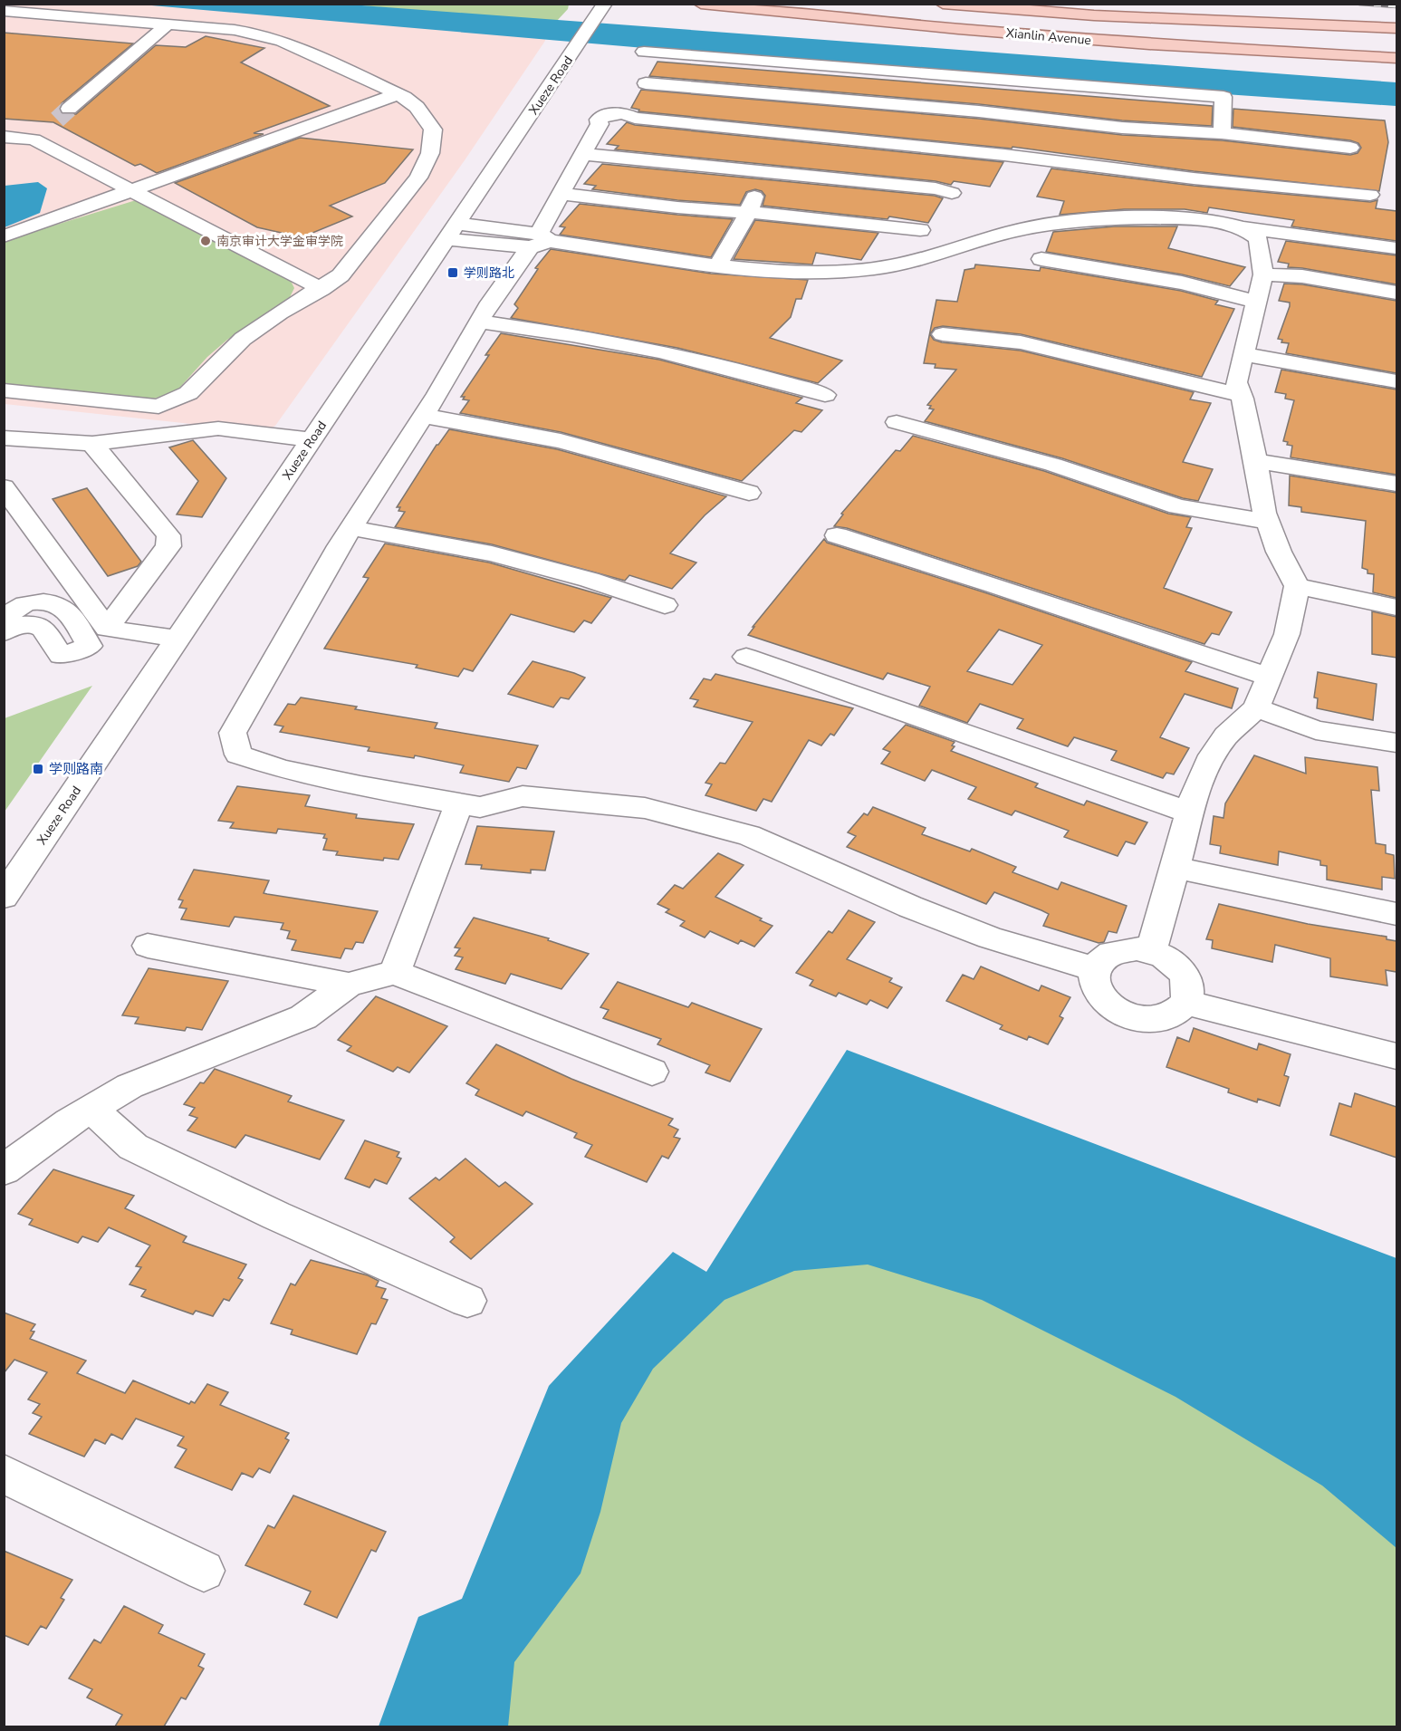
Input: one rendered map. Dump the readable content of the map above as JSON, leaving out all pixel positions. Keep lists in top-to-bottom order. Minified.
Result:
{"streets":{"main road":["Xianlin Avenue"],"street":["Xueze Road"]},"places":{"other":["南京审计大学金审学院"],"transit":["学则路北","学则路南"]}}
